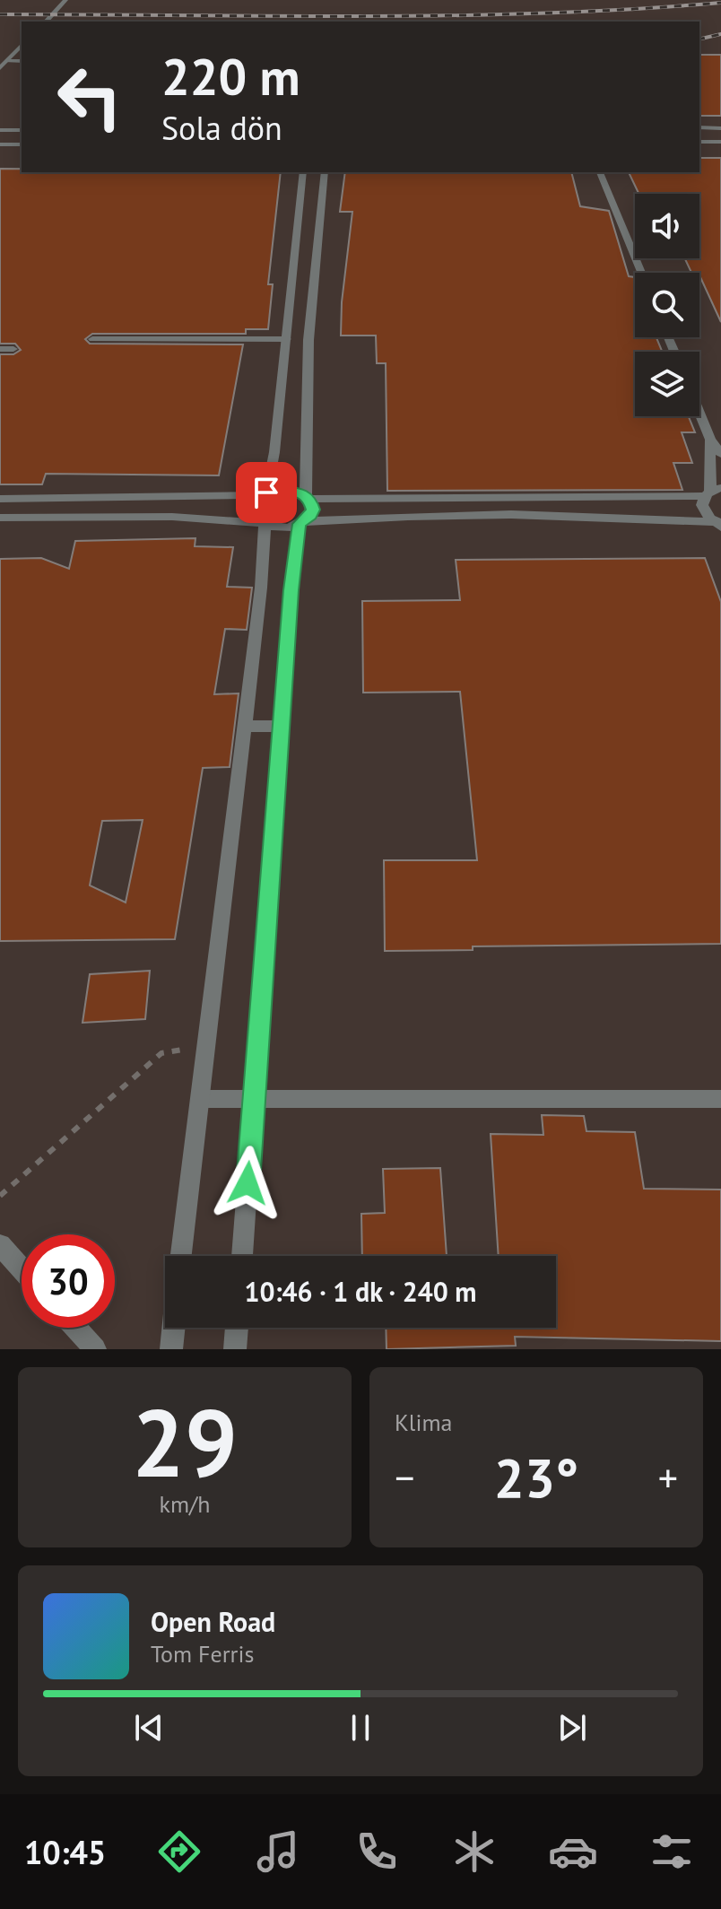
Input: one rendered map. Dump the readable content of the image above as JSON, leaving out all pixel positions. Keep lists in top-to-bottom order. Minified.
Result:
{"page":{"turn":["220 m","Sola dön"],"limit":"30","trip":"10:46 · 1 dk · 240 m","tile":[["29","km/h"],"Klima"],"heat":["−","23°","+"],"song":["Open Road","Tom Ferris"],"tabs":"10:45"}}
